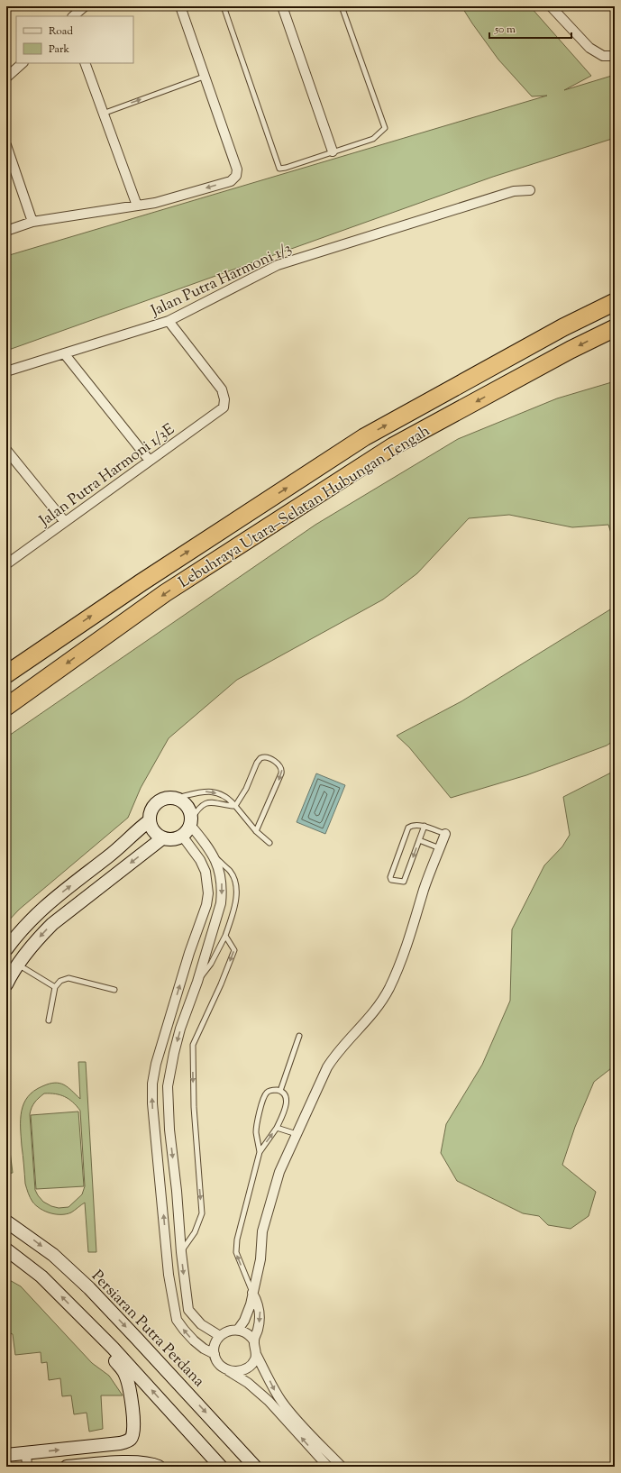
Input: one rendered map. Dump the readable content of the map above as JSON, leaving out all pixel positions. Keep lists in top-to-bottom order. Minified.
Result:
{"streets":{"highway":["Lebuhraya Utara–Selatan Hubungan Tengah"],"main road":["Persiaran Putra Perdana"],"street":["Jalan Putra Harmoni 1/3","Jalan Putra Harmoni 1/3E"]},"crossings":[["Jalan Putra Harmoni 1/3","Jalan Putra Harmoni 1/3E"]],"legend":["Road","Park"],"scale_bar":"50 m"}
